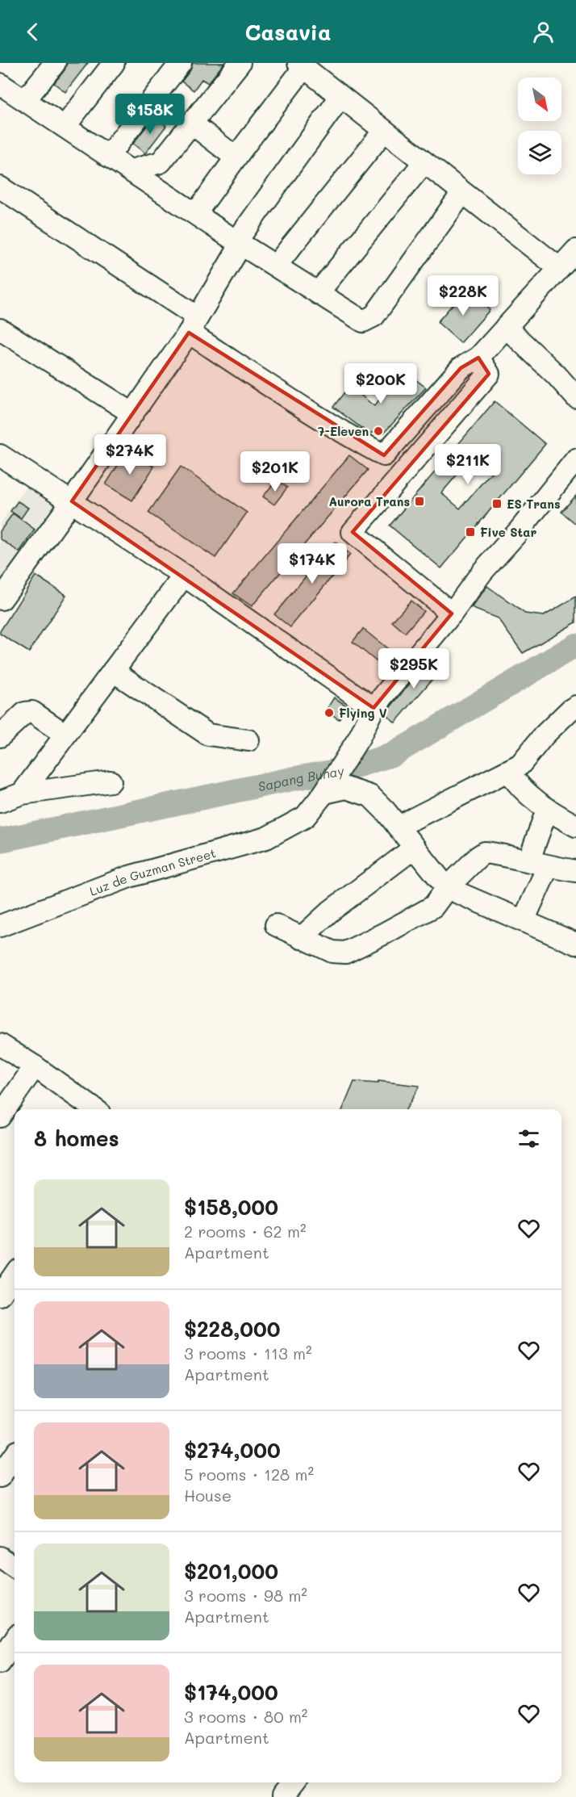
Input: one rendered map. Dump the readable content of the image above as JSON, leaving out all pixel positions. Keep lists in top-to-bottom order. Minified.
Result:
{"streets":{"street":["Luz de Guzman Street"]},"water":["Sapang Buhay"],"places":{"other":["7-Eleven","Flying V"],"transit":["Aurora Trans","ES Trans","Five Star"]},"north":"bottom right","page":{"header":"Casavia","price":["$158K","$228K","$200K","$274K","$211K","$201K","$174K","$295K"],"heading":"8 homes","list":[{"name":"$158,000","note":"2 rooms · 62 m² · Apartment"},{"name":"$228,000","note":"3 rooms · 113 m² · Apartment"},{"name":"$274,000","note":"5 rooms · 128 m² · House"},{"name":"$201,000","note":"3 rooms · 98 m² · Apartment"},{"name":"$174,000","note":"3 rooms · 80 m² · Apartment"}]}}
